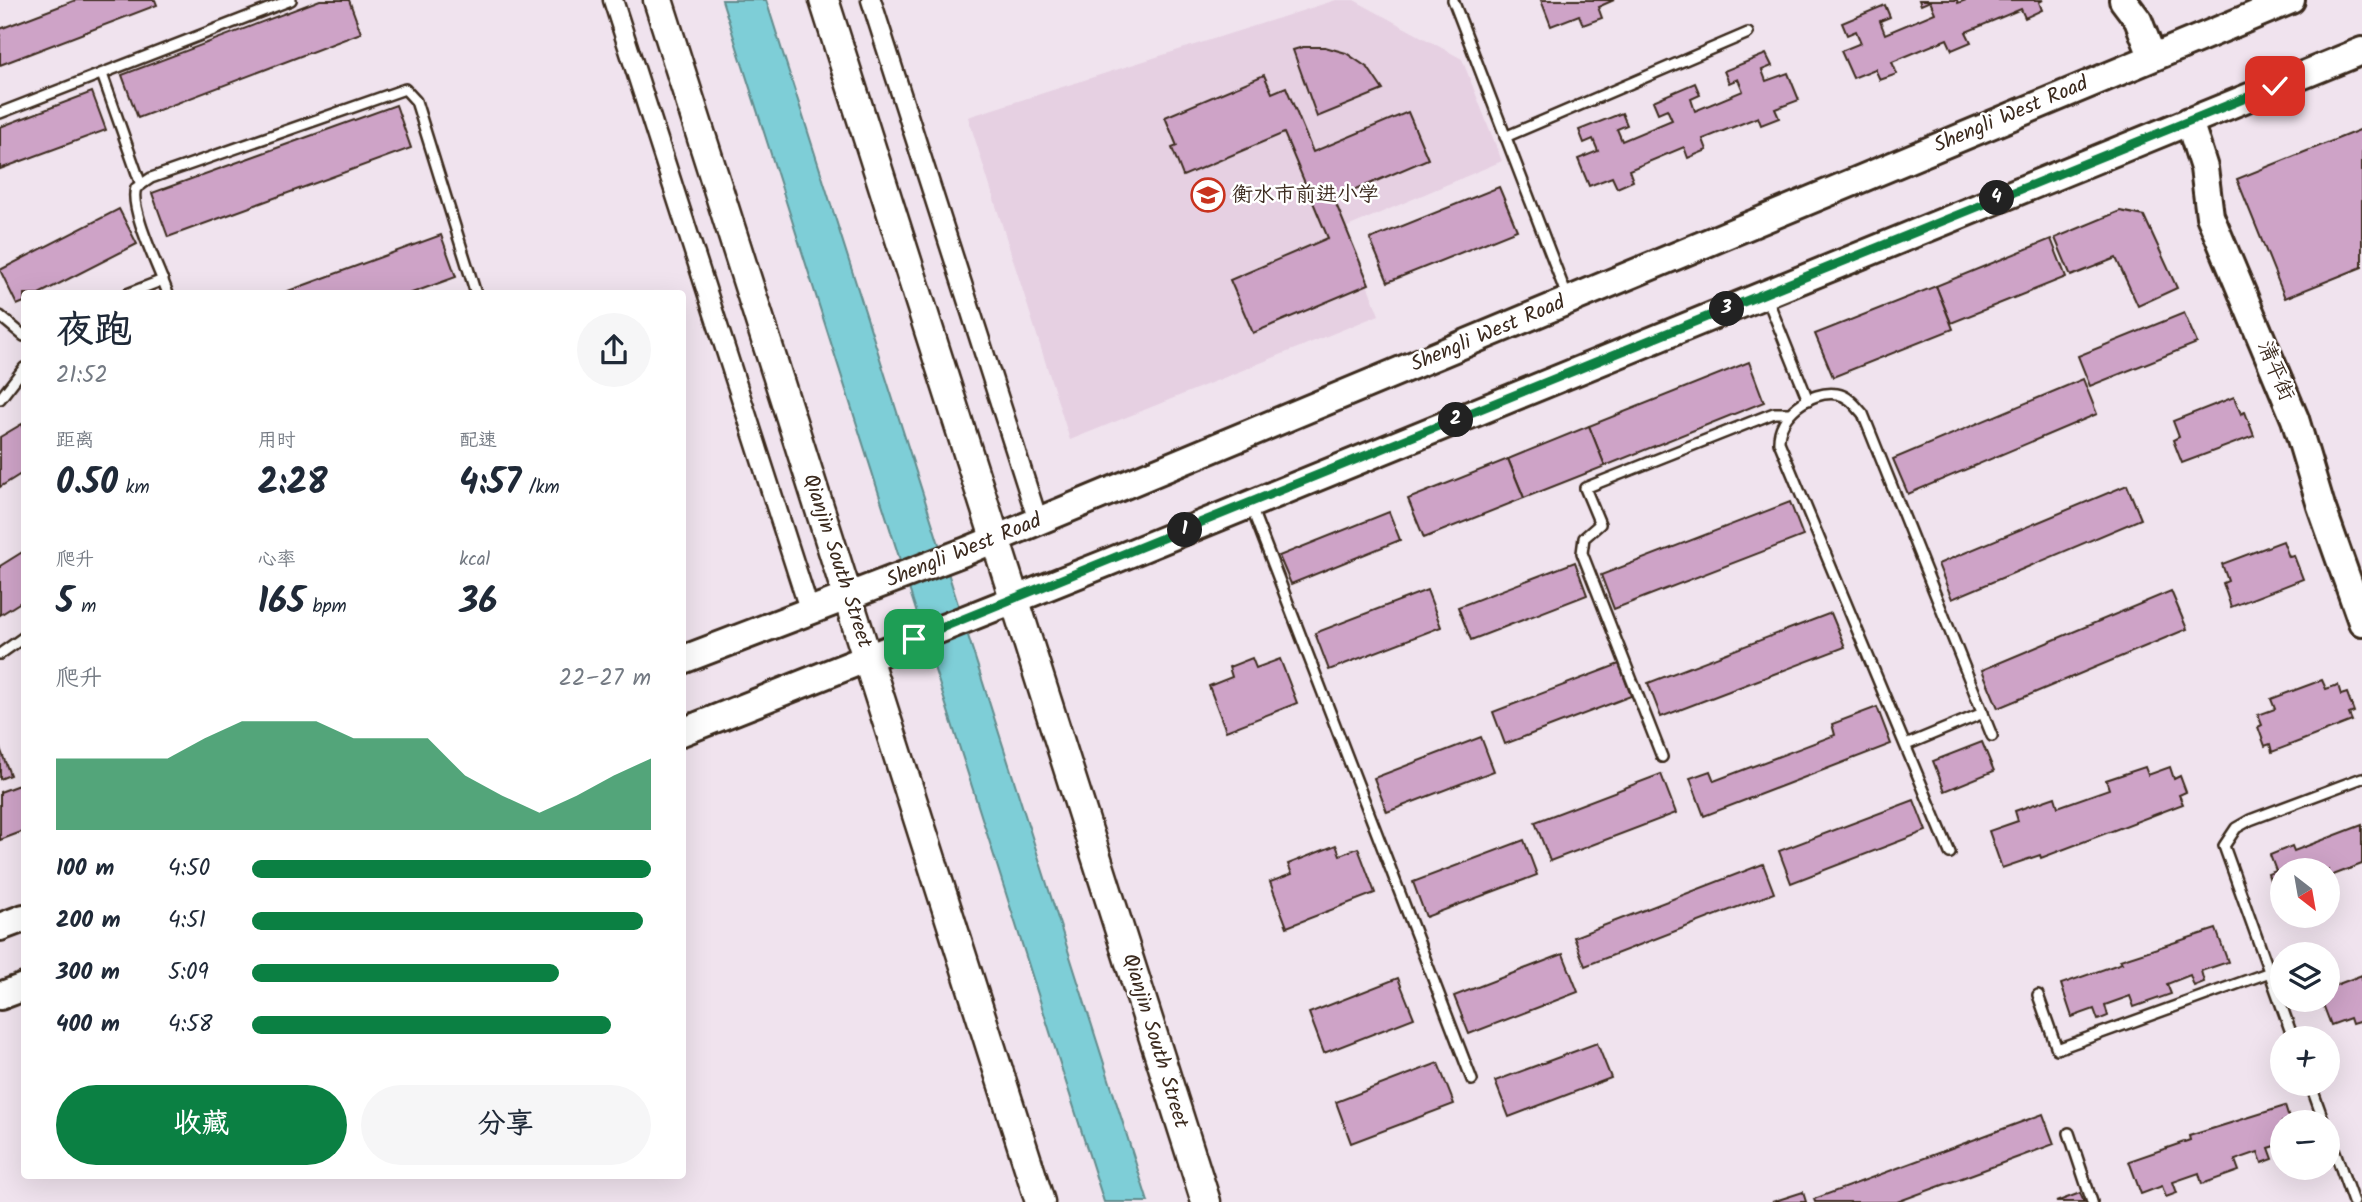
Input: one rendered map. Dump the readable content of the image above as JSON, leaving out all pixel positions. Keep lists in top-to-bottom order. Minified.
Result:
{"streets":{"main road":["Shengli West Road","清平街","Qianjin South Street"]},"crossings":[["Shengli West Road","Qianjin South Street"]],"places":{"school or university":["衡水市前进小学"]},"north":"bottom right","page":{"pins":["4","3","2","1"],"heading":["夜跑","21:52"],"stats":[["距离","0.50 km"],["用时","2:28"],["配速","4:57 /km"],["爬升","5 m"],["心率","165 bpm"],["kcal","36"]],"chart":["爬升","22–27 m"],"list":[{"name":"100 m","note":"4:50"},{"name":"200 m","note":"4:51"},{"name":"300 m","note":"5:09"},{"name":"400 m","note":"4:58"}],"map_buttons":["+","−"],"buttons":["收藏","分享"]}}
